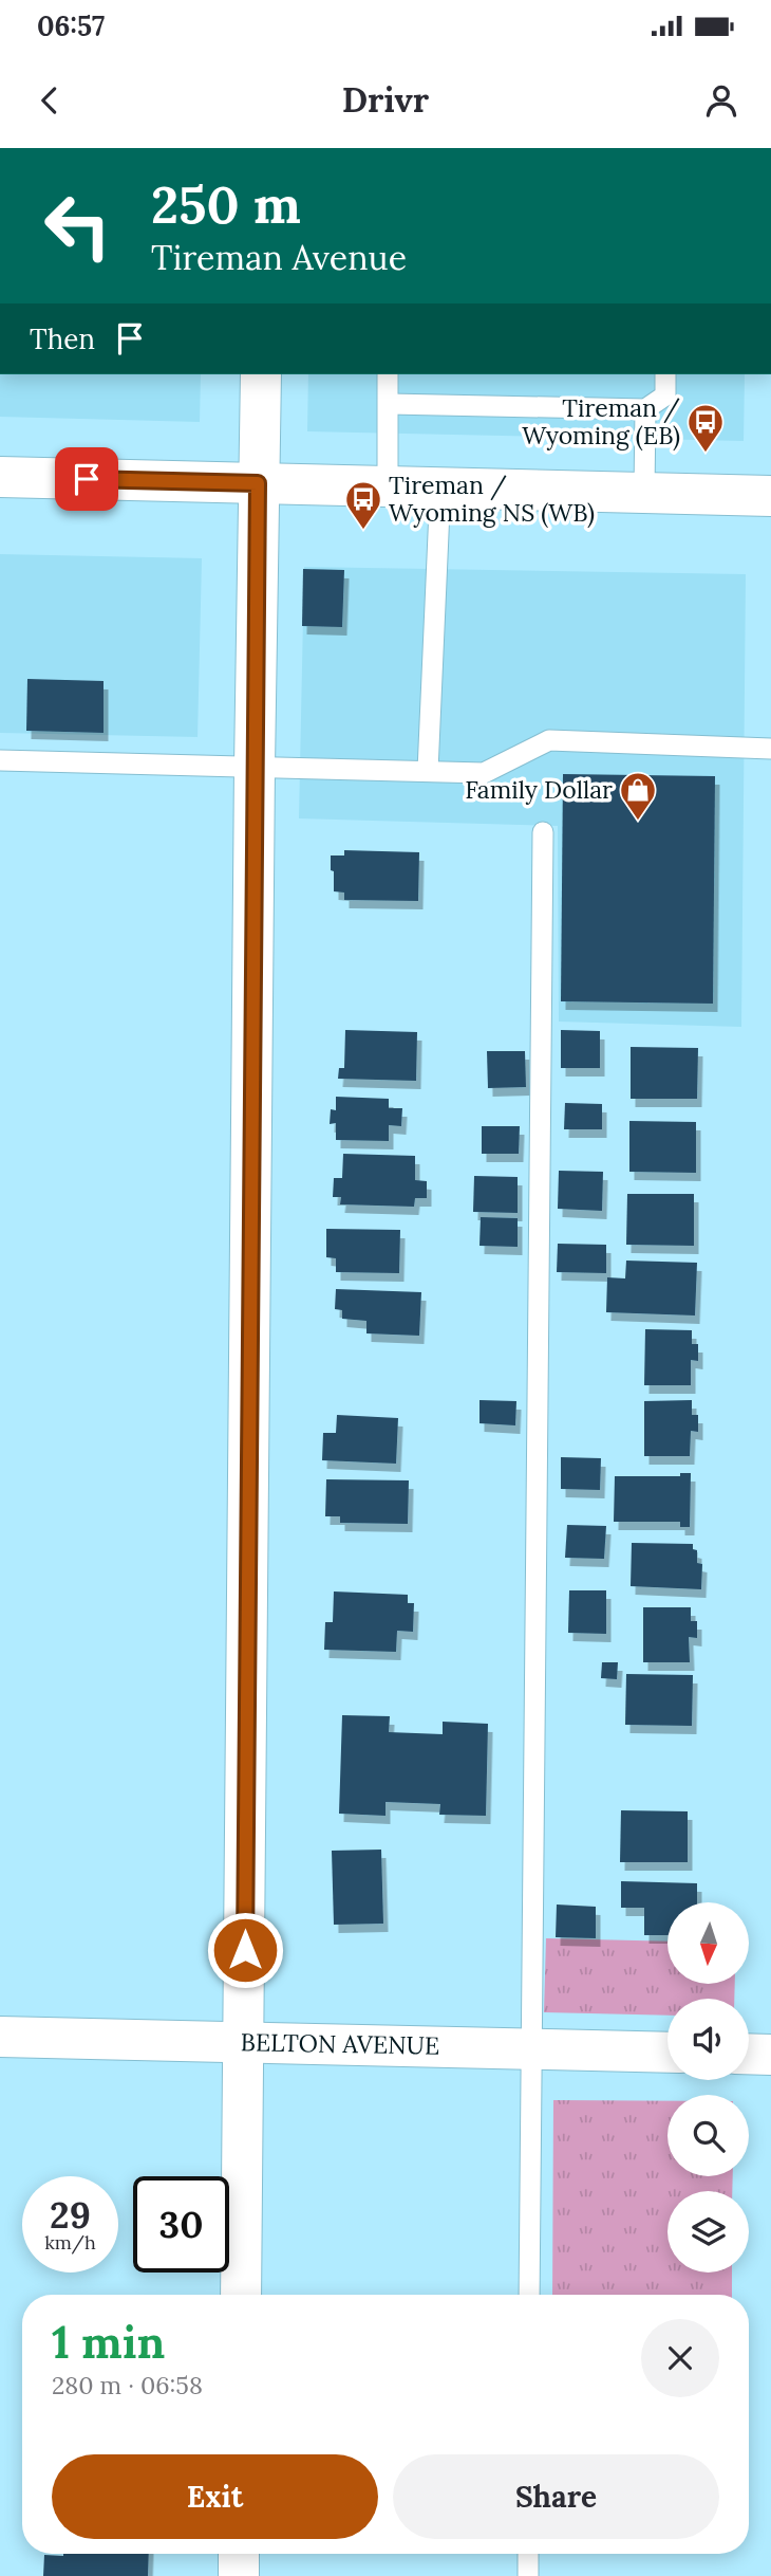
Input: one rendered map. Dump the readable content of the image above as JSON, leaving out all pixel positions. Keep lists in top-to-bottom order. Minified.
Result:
{"streets":{"street":["BELTON AVENUE"]},"places":{"bus stop":["Tireman / Wyoming (EB)","Tireman / Wyoming NS (WB)"],"shop":["Family Dollar"]},"north":"bottom","page":{"status":"06:57","header":"Drivr","turn":["250 m","Tireman Avenue"],"then":"Then","speed":"29 km/h","limit":"30","heading":["1 min","280 m · 06:58"],"buttons":["Exit","Share"]}}
